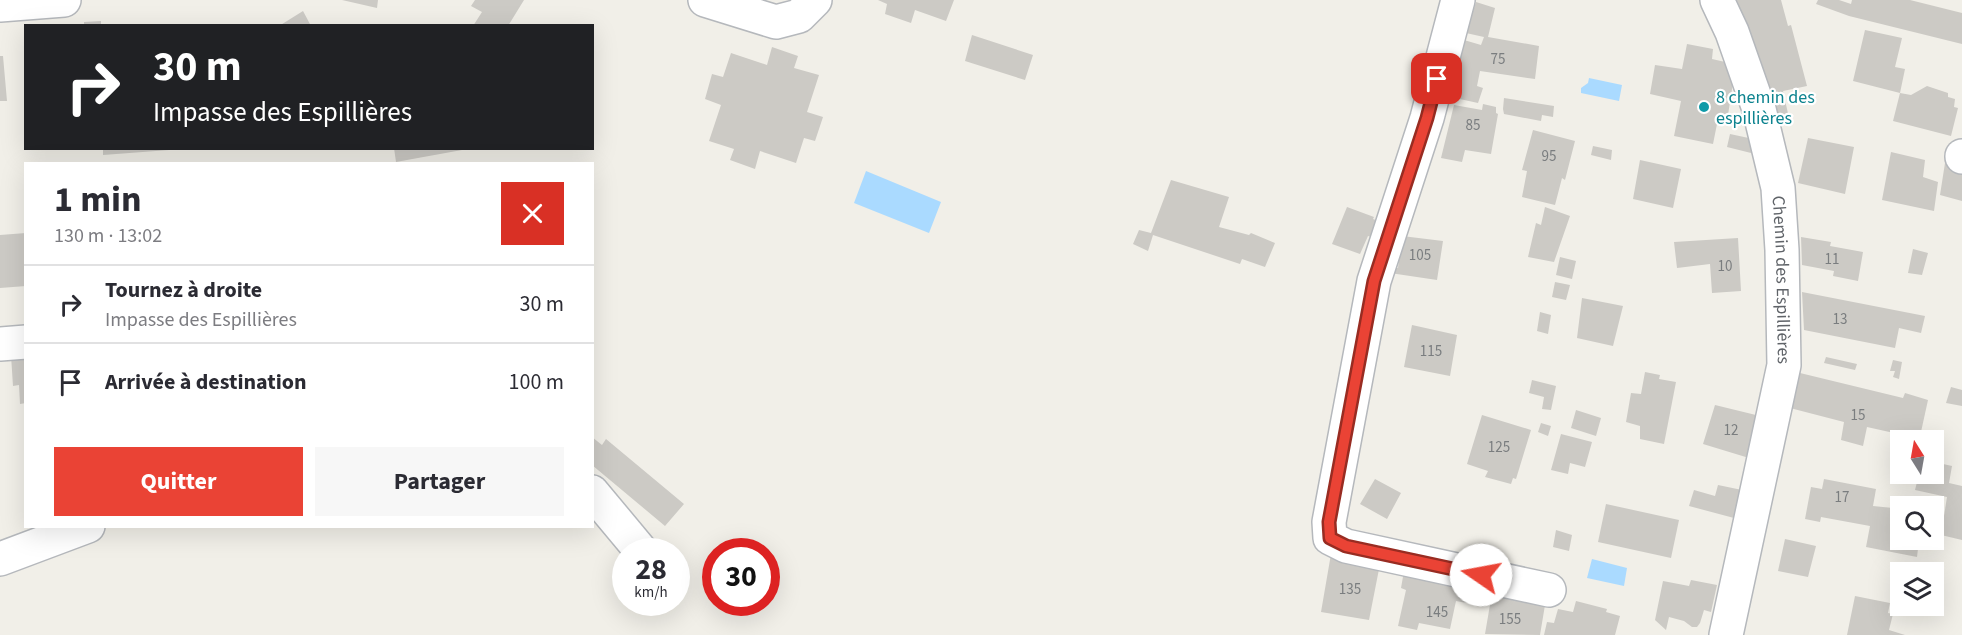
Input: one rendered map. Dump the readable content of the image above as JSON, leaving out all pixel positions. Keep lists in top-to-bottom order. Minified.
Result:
{"streets":{"street":["Chemin des Espillières"]},"places":["8 chemin des espillières"],"house_numbers":["75","85","95","105","11","10","13","115","15","12","125","17","135","145","155"],"north":"top","page":{"turn":["30 m","Impasse des Espillières"],"heading":["1 min","130 m · 13:02"],"list":[{"name":"Tournez à droite","note":"Impasse des Espillières","value":"30 m"},{"name":"Arrivée à destination","value":"100 m"}],"buttons":["Quitter","Partager"],"speed":"28 km/h","limit":"30"}}
